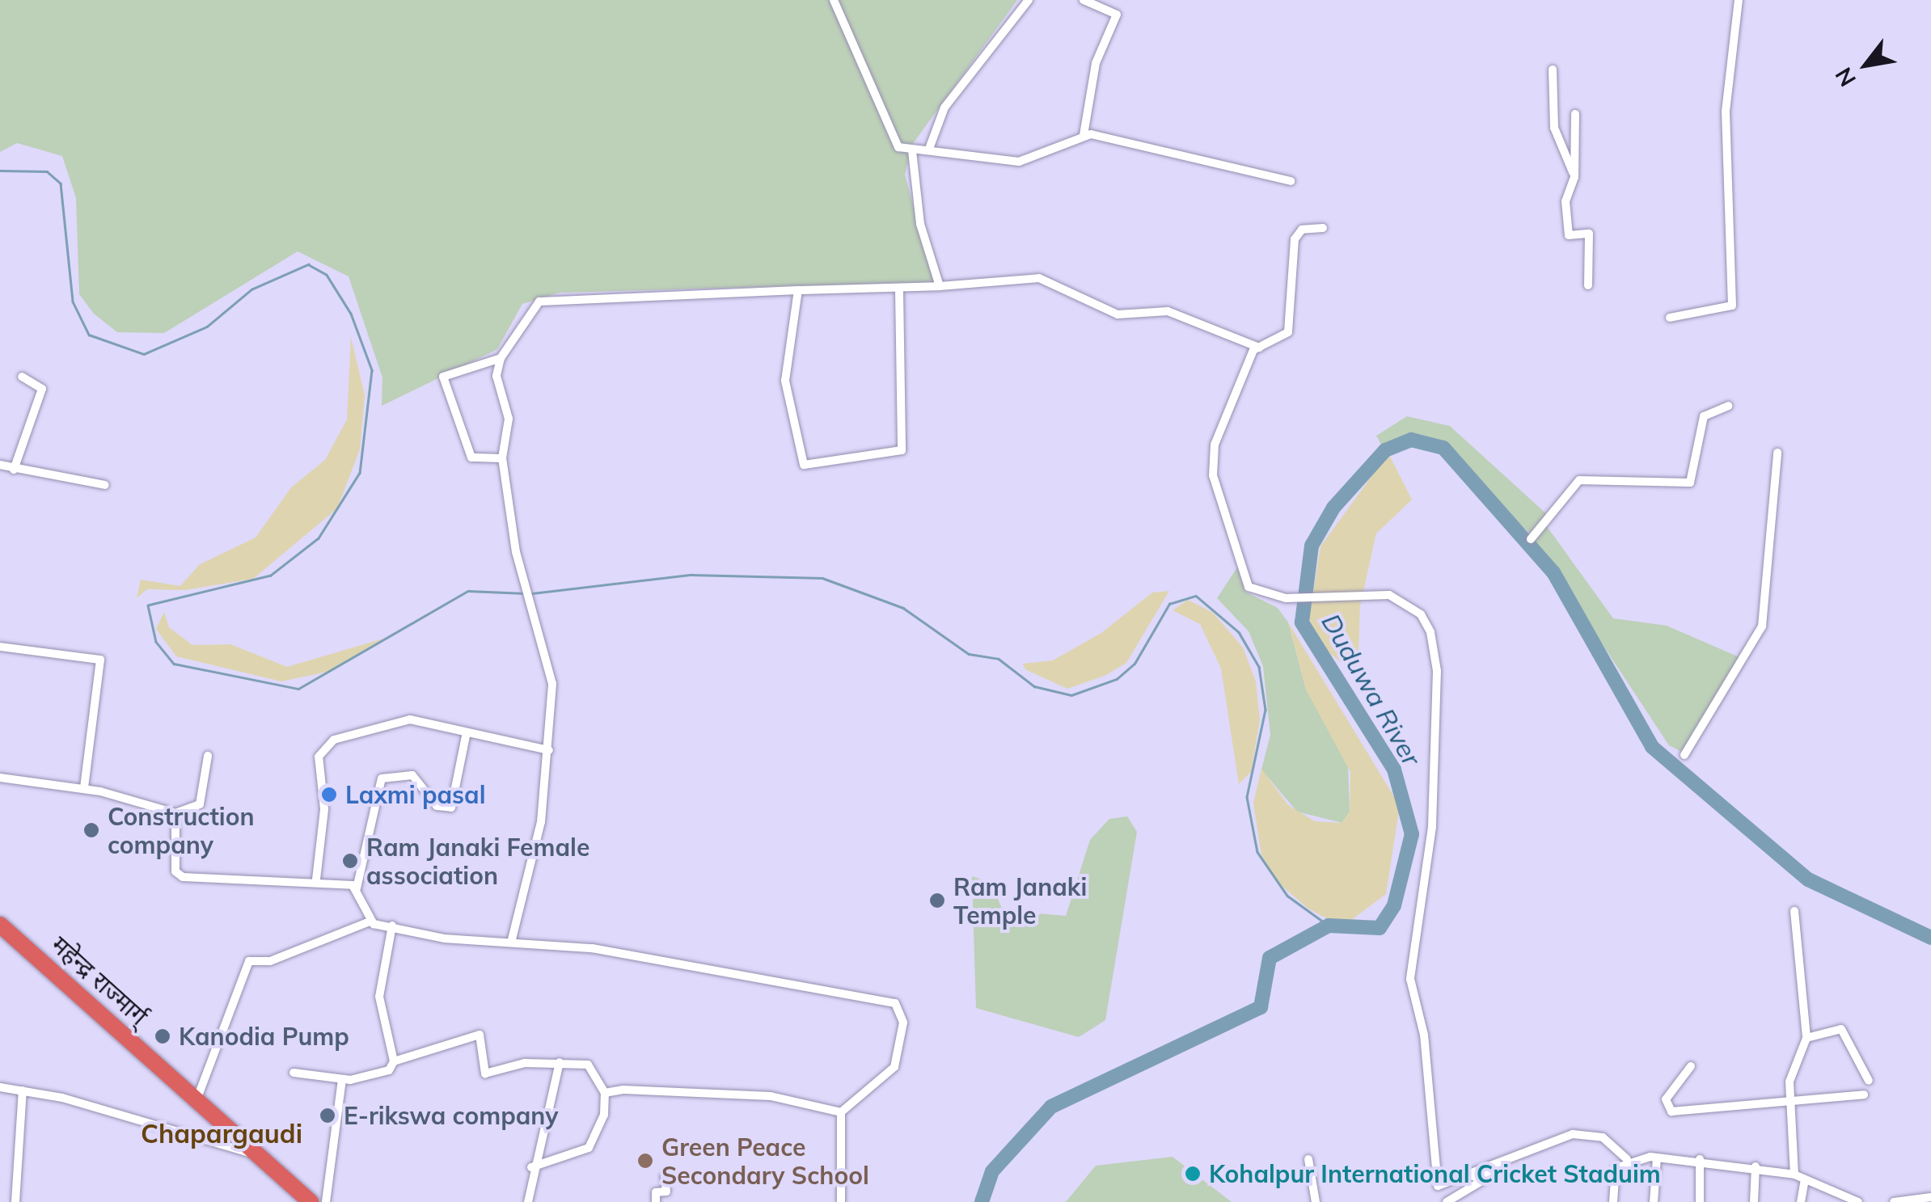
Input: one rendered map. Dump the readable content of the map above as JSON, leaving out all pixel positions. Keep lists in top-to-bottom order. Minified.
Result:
{"streets":{"highway":["महेन्द्र राज्मार्ग्"]},"districts":["Chapargaudi"],"water":["Duduwa River"],"places":["Laxmi pasal","Construction company","Ram Janaki Female association","Ram Janaki Temple","Kanodia Pump","E-rikswa company","Green Peace Secondary School","Kohalpur International Cricket Staduim"],"north":"bottom left"}
